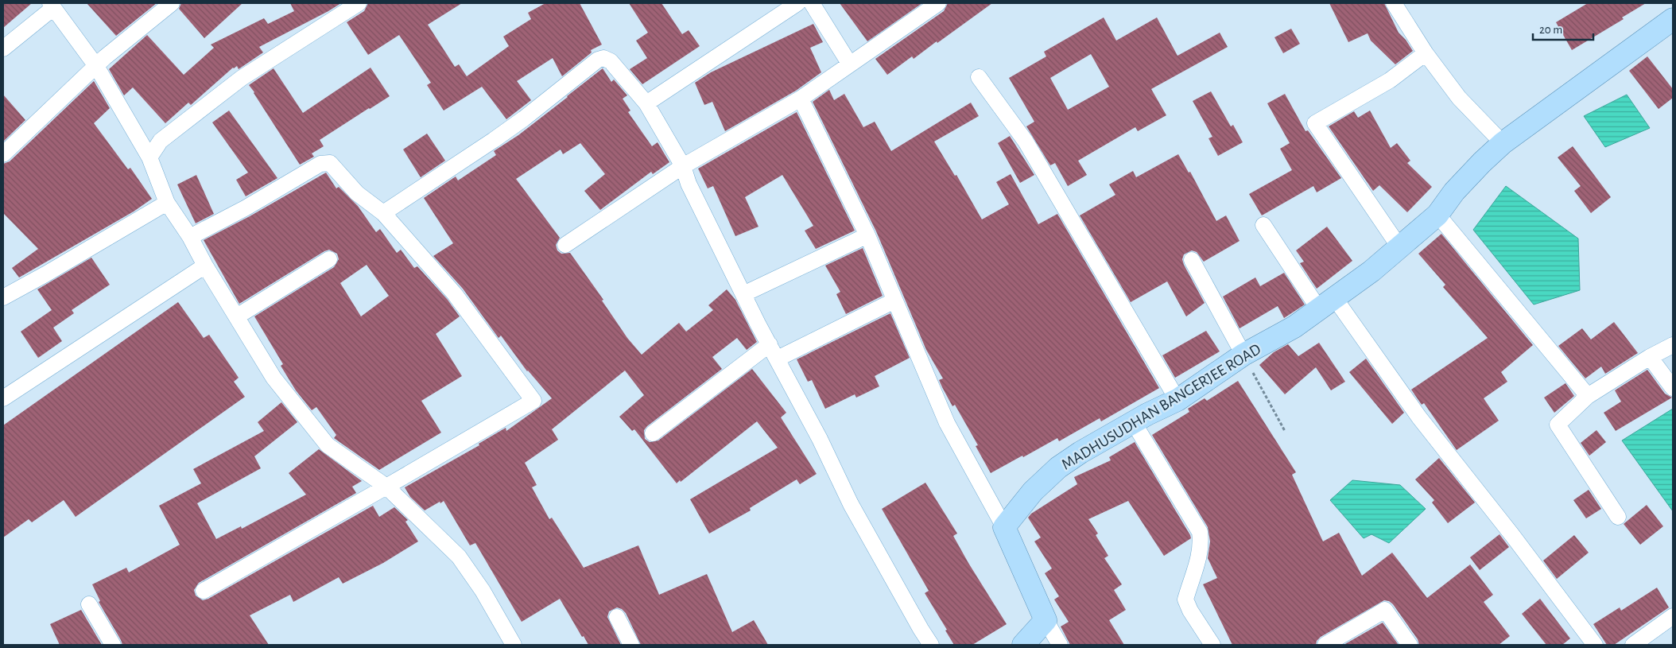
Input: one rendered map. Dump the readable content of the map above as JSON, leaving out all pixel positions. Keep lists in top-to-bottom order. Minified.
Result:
{"streets":{"main road":["MADHUSUDHAN BANGERJEE ROAD"]},"scale_bar":"20 m"}
